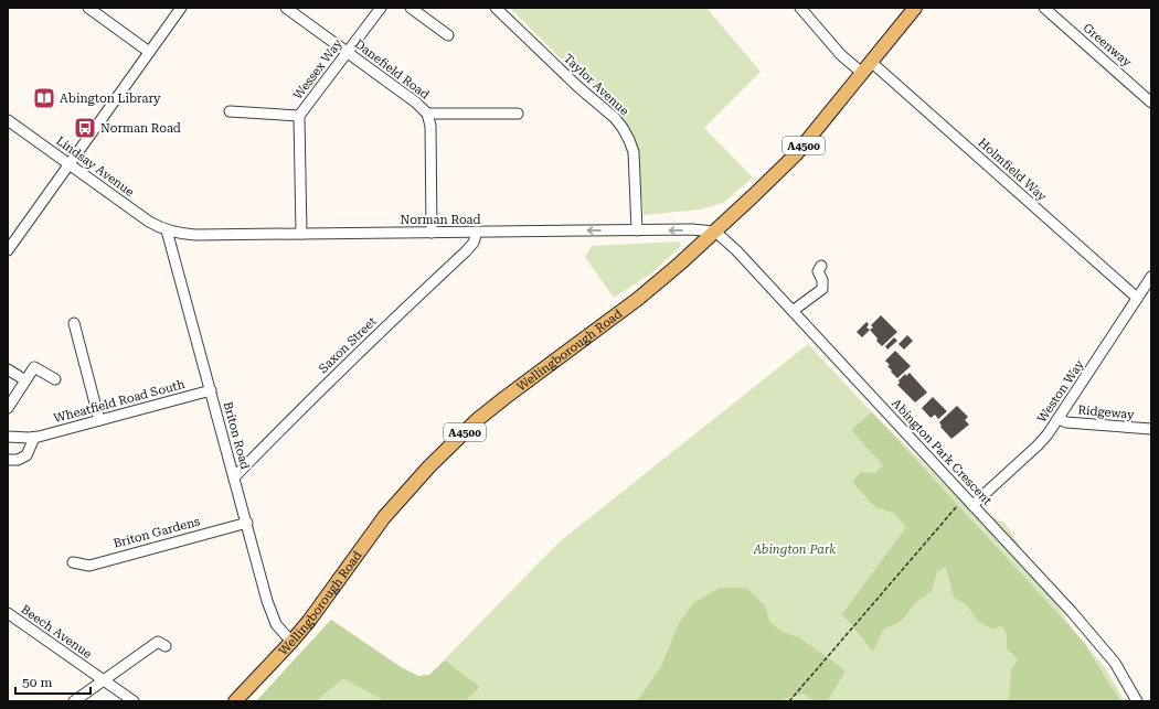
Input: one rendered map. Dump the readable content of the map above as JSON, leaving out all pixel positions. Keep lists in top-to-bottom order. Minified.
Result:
{"streets":{"main road":["A4500","Wellingborough Road"],"street":["Greenway","Wessex Way","Danefield Road","Taylor Avenue","Lindsay Avenue","Holmfield Way","Norman Road","Saxon Street","Weston Way","Wheatfield Road South","Ridgeway","Briton Road","Abington Park Crescent","Briton Gardens","Beech Avenue"]},"crossings":[["Wessex Way","Danefield Road"],["Wessex Way","Norman Road"],["Danefield Road","Norman Road"],["Taylor Avenue","Norman Road"],["Lindsay Avenue","Norman Road"],["Lindsay Avenue","Briton Road"],["Holmfield Way","Wellingborough Road"],["Holmfield Way","Weston Way"],["Norman Road","Saxon Street"],["Norman Road","Wellingborough Road"],["Norman Road","Briton Road"],["Norman Road","Abington Park Crescent"],["Saxon Street","Briton Road"],["Wellingborough Road","Briton Road"],["Wellingborough Road","Abington Park Crescent"],["Weston Way","Ridgeway"],["Weston Way","Abington Park Crescent"],["Wheatfield Road South","Briton Road"],["Briton Road","Briton Gardens"]],"one_way":["Norman Road"],"parks":["Abington Park"],"places":{"library":["Abington Library"],"bus stop":["Norman Road"]},"scale_bar":"50 m"}
